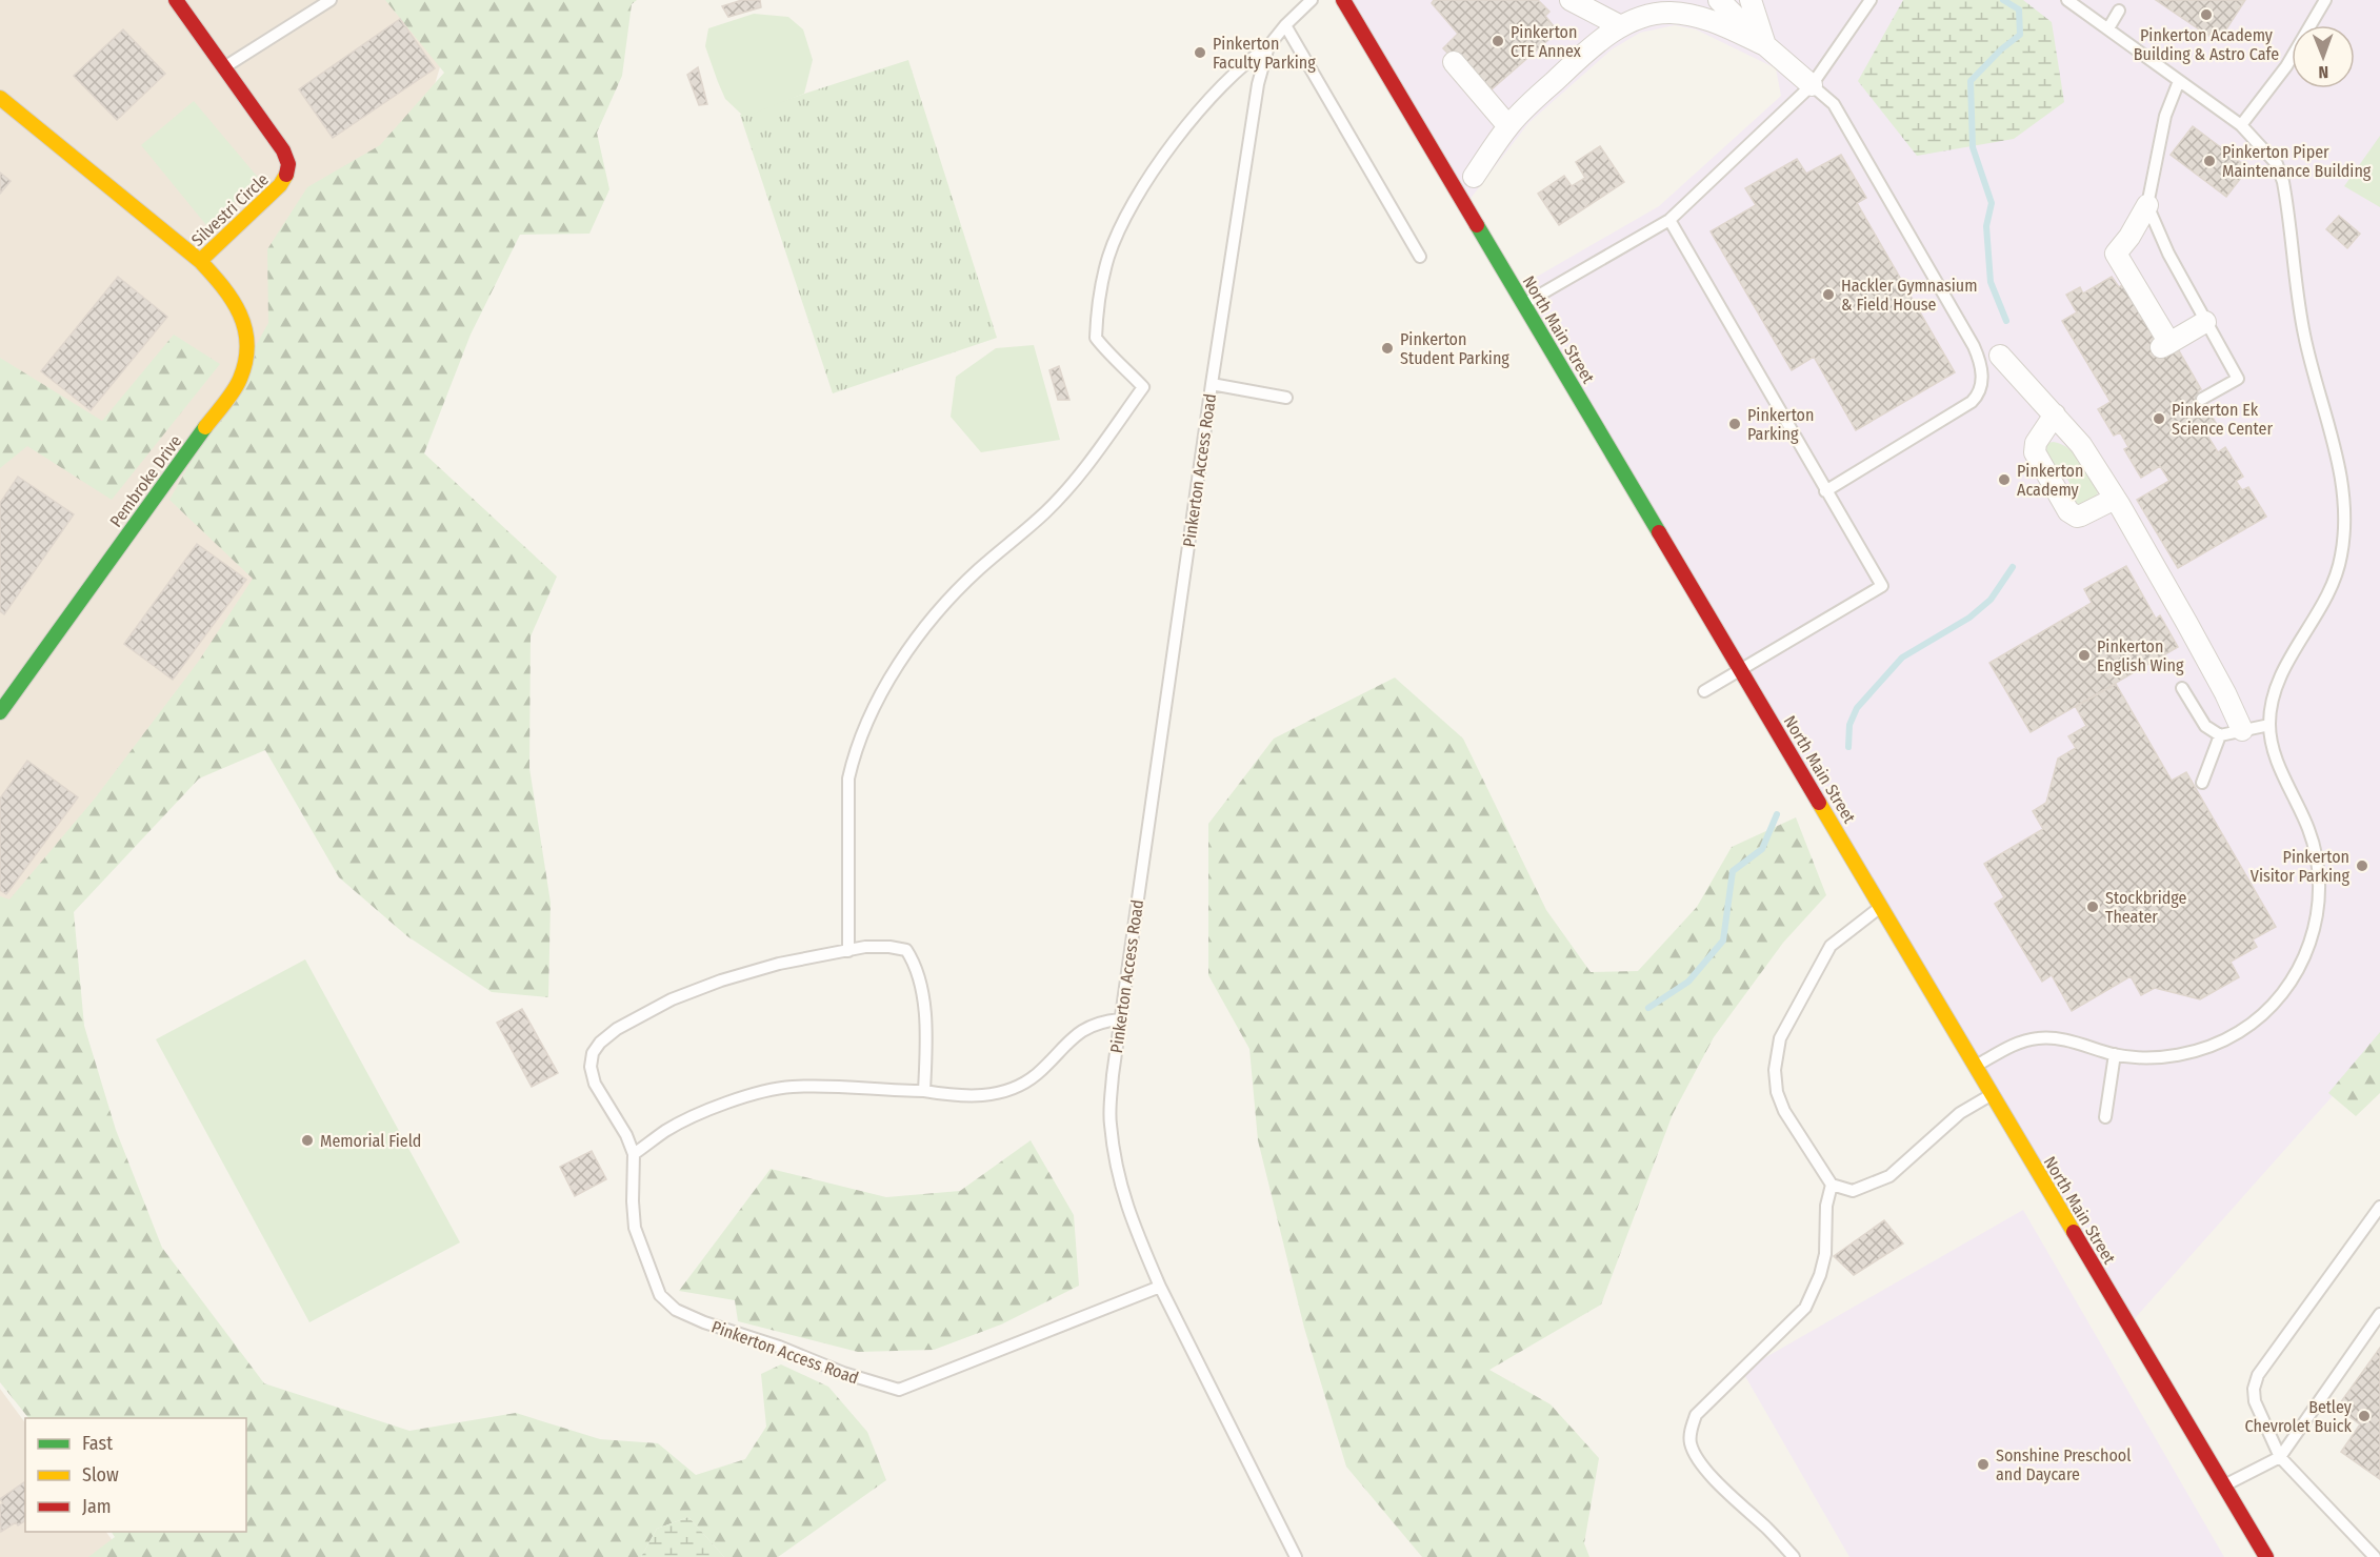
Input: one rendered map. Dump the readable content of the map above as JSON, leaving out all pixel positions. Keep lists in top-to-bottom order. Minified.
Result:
{"streets":{"main road":["Silvestri Circle","North Main Street","Pembroke Drive"],"lane":["Pinkerton Access Road"]},"crossings":[["Silvestri Circle","Pembroke Drive"]],"places":["Pinkerton Academy Building & Astro Cafe","Pinkerton CTE Annex","Pinkerton Faculty Parking","Pinkerton Piper Maintenance Building","Hackler Gymnasium & Field House","Pinkerton Student Parking","Pinkerton Ek Science Center","Pinkerton Parking","Pinkerton Academy","Pinkerton English Wing","Pinkerton Visitor Parking","Stockbridge Theater","Memorial Field","Betley Chevrolet Buick","Sonshine Preschool and Daycare"],"legend":["Fast","Slow","Jam"],"north":"bottom"}
